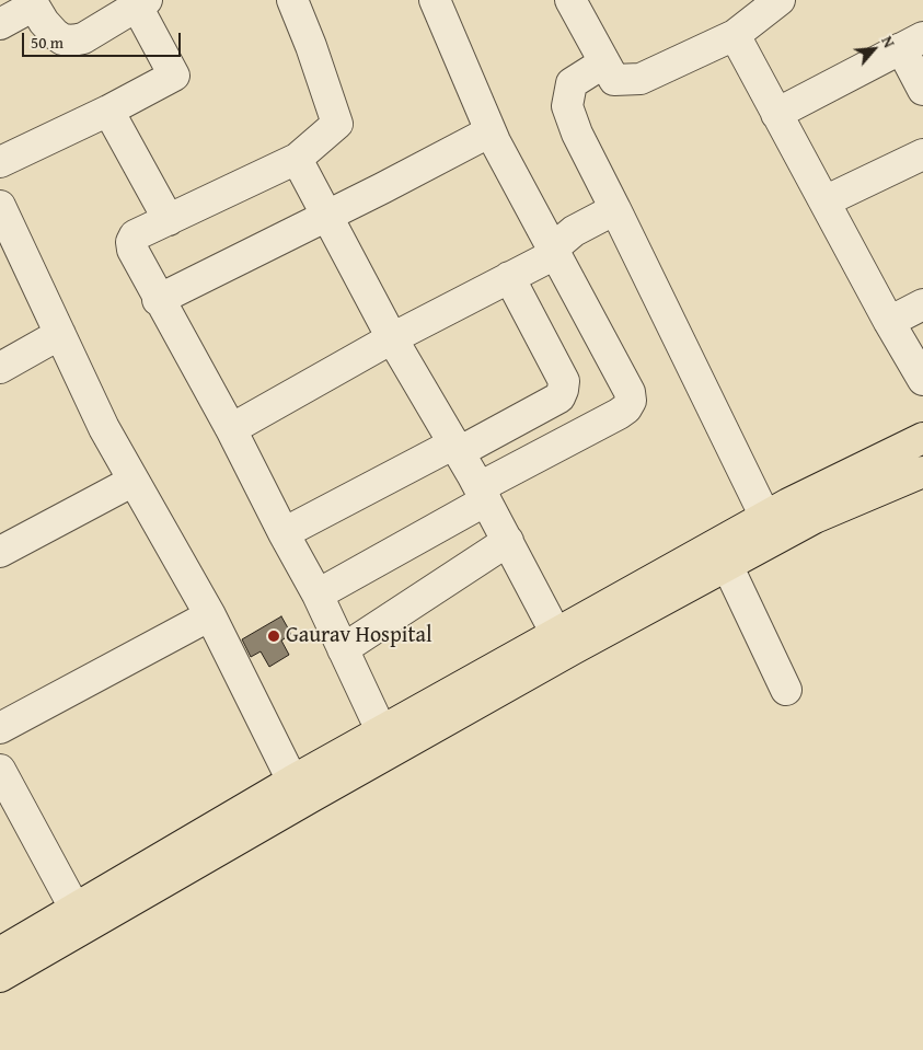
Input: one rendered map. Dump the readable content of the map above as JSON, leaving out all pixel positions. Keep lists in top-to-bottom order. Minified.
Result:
{"places":["Gaurav Hospital"],"scale_bar":"50 m","north":"top right"}
